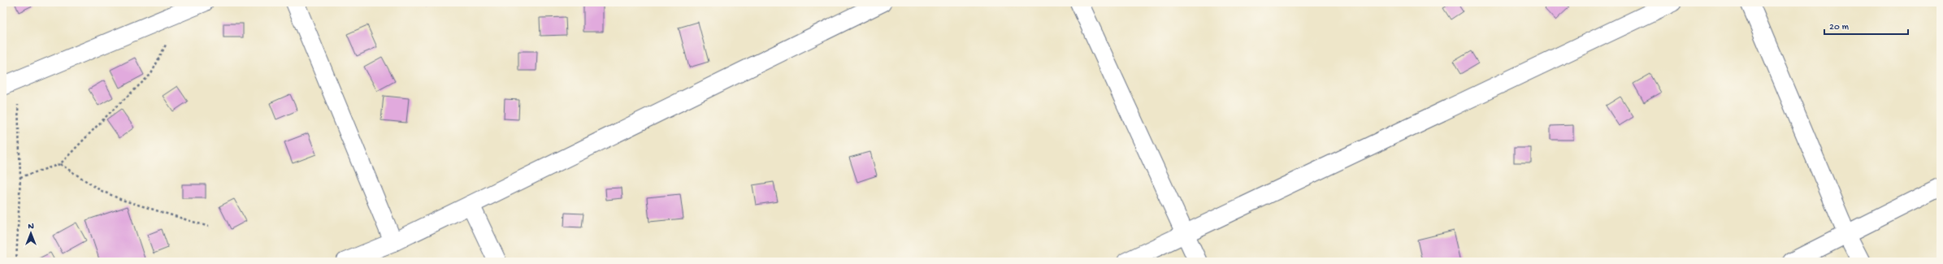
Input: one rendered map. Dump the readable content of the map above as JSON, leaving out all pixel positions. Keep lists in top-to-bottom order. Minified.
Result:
{"scale_bar":"20 m","north":"top"}
